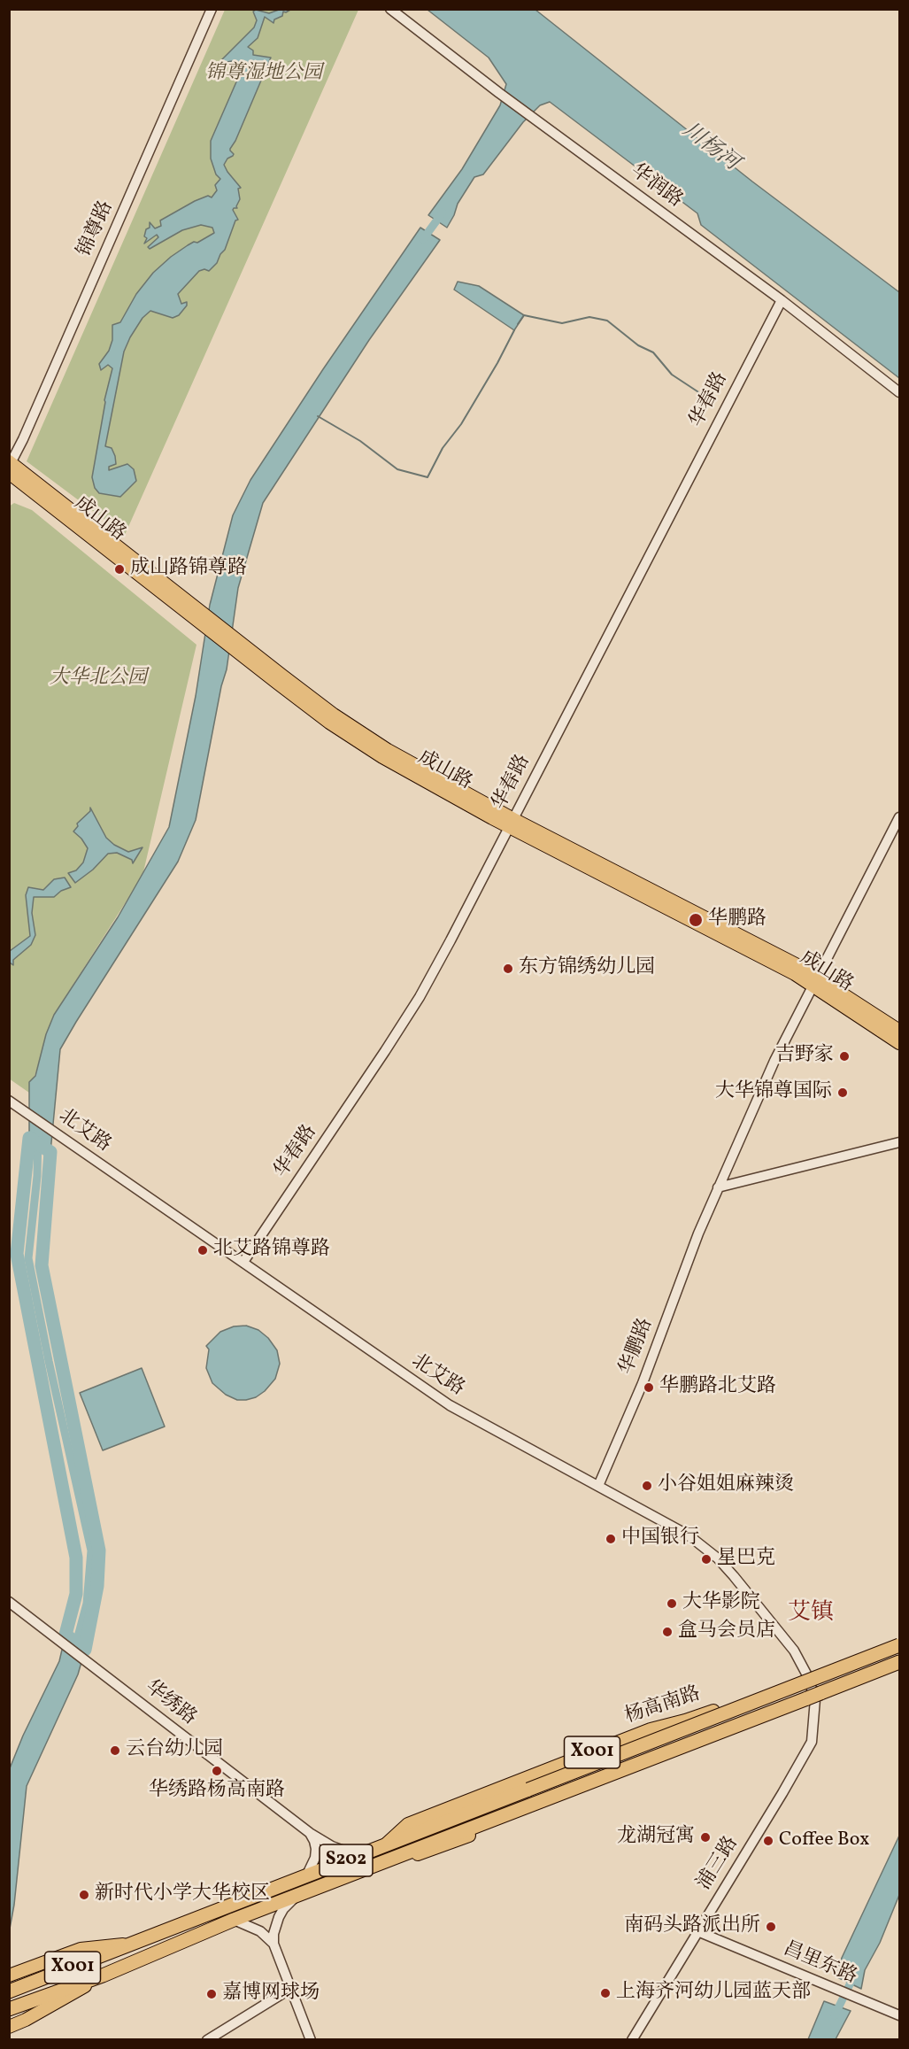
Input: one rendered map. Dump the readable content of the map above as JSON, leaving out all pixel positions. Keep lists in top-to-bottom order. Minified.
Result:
{"streets":{"highway":["杨高南路","X001","S202"],"main road":["成山路"],"street":["华润路","锦尊路","华春路","北艾路","华鹏路","华绣路","浦三路","昌里东路"]},"crossings":[["华润路","华春路"],["锦尊路","成山路"],["华春路","成山路"],["华春路","北艾路"],["成山路","华鹏路"],["北艾路","华鹏路"],["北艾路","杨高南路"],["北艾路","X001"],["北艾路","浦三路"],["华绣路","杨高南路"],["X001","浦三路"],["浦三路","昌里东路"]],"districts":["艾镇"],"water":["川杨河"],"parks":["锦尊湿地公园","大华北公园"],"places":["成山路锦尊路","华鹏路","东方锦绣幼儿园","吉野家","大华锦尊国际","北艾路锦尊路","华鹏路北艾路","小谷姐姐麻辣烫","中国银行","星巴克","大华影院","盒马会员店","云台幼儿园","华绣路杨高南路","龙湖冠寓","Coffee Box","新时代小学大华校区","南码头路派出所","上海齐河幼儿园蓝天部","嘉博网球场"]}
